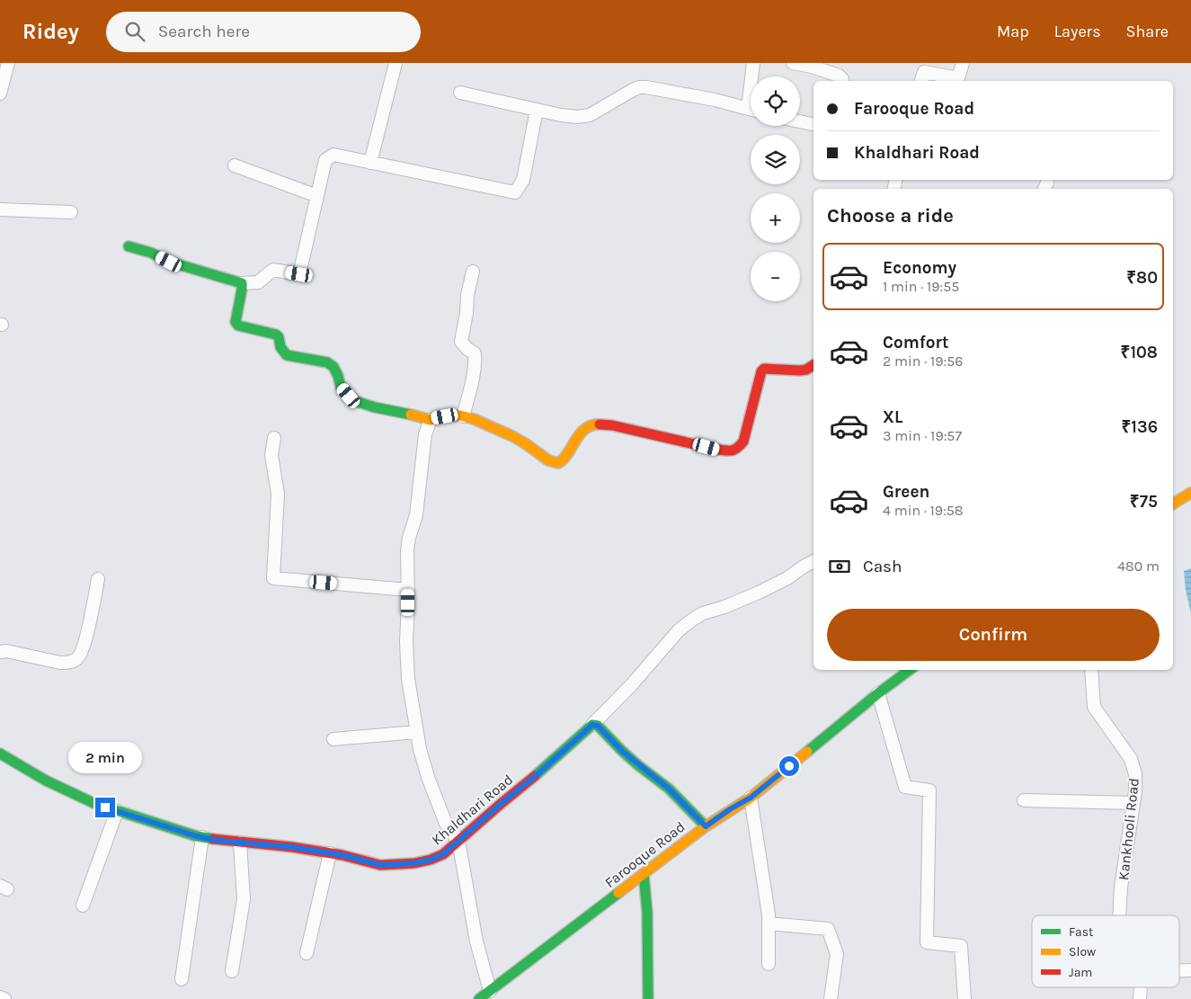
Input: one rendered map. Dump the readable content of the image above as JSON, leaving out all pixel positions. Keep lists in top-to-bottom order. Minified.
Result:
{"streets":{"street":["Khaldhari Road","Kankhooli Road","Farooque Road"]},"legend":["Fast","Slow","Jam"],"page":{"header":"Ridey","search":"Search here","nav":["Map","Layers","Share"],"map_buttons":["+","−"],"banner":["Farooque Road","Khaldhari Road"],"heading":"Choose a ride","list":[{"name":"Economy","note":"1 min · 19:55","value":"₹80"},{"name":"Comfort","note":"2 min · 19:56","value":"₹108"},{"name":"XL","note":"3 min · 19:57","value":"₹136"},{"name":"Green","note":"4 min · 19:58","value":"₹75"}],"pay":["Cash","480 m"],"buttons":"Confirm","bubble":"2 min"}}
